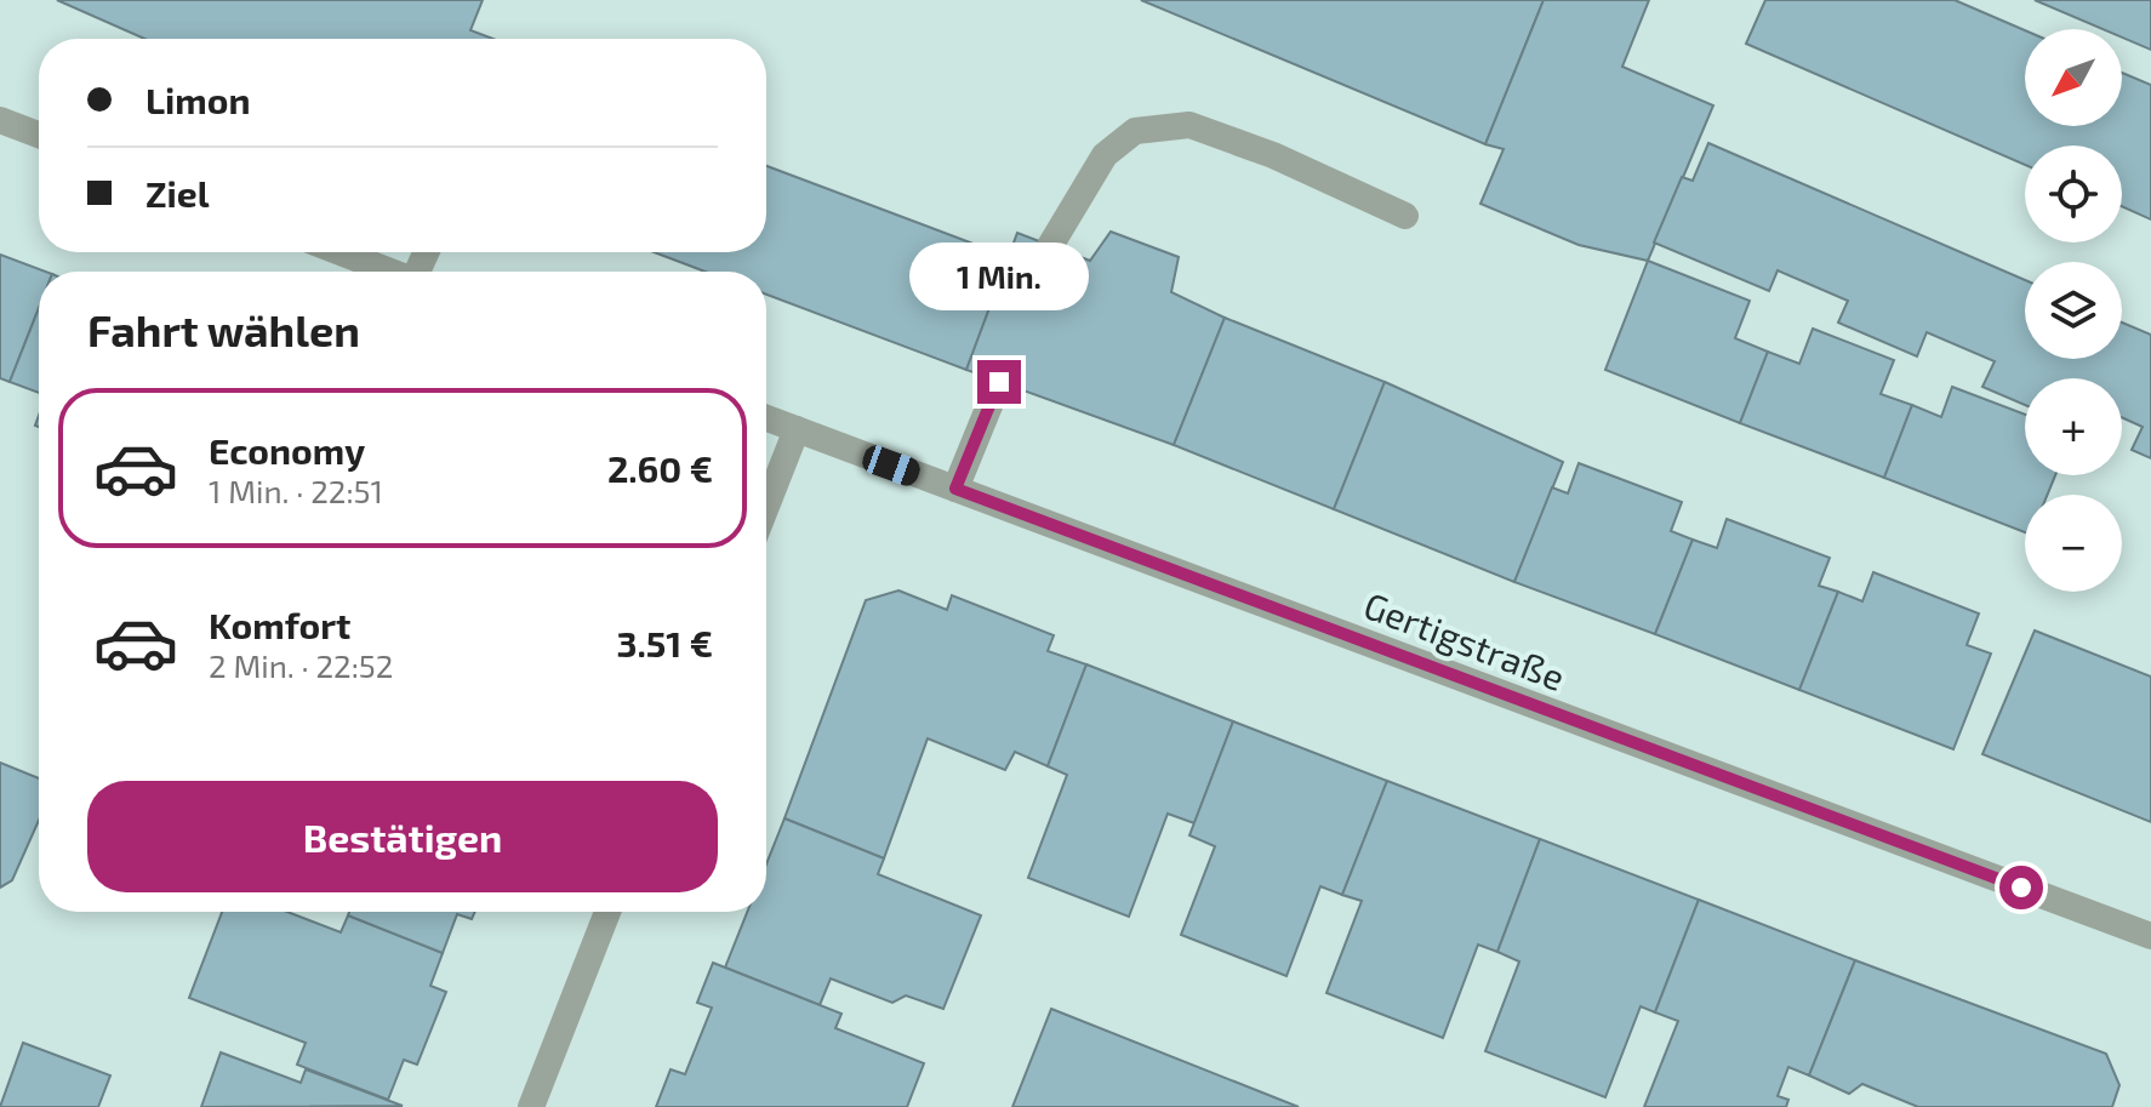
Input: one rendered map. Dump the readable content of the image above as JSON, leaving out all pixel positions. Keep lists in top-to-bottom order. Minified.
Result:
{"streets":{"street":["Gertigstraße"]},"north":"bottom left","page":{"map_buttons":["+","−"],"banner":["Limon","Ziel"],"bubble":"1 Min.","heading":"Fahrt wählen","list":[{"name":"Economy","note":"1 Min. · 22:51","value":"2.60 €"},{"name":"Komfort","note":"2 Min. · 22:52","value":"3.51 €"}],"buttons":"Bestätigen"}}
